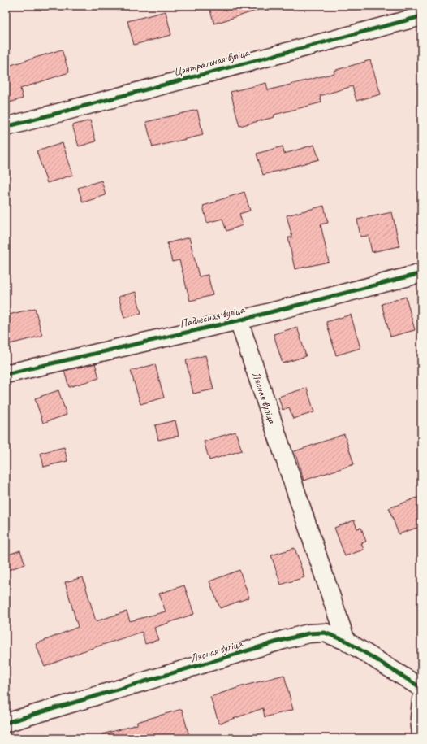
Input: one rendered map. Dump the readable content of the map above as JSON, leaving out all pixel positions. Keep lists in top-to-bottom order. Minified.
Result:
{"streets":{"street":["Цэнтральная вуліца","Падлесная вуліца","Лясная вуліца"]},"crossings":[["Падлесная вуліца","Лясная вуліца"]]}
